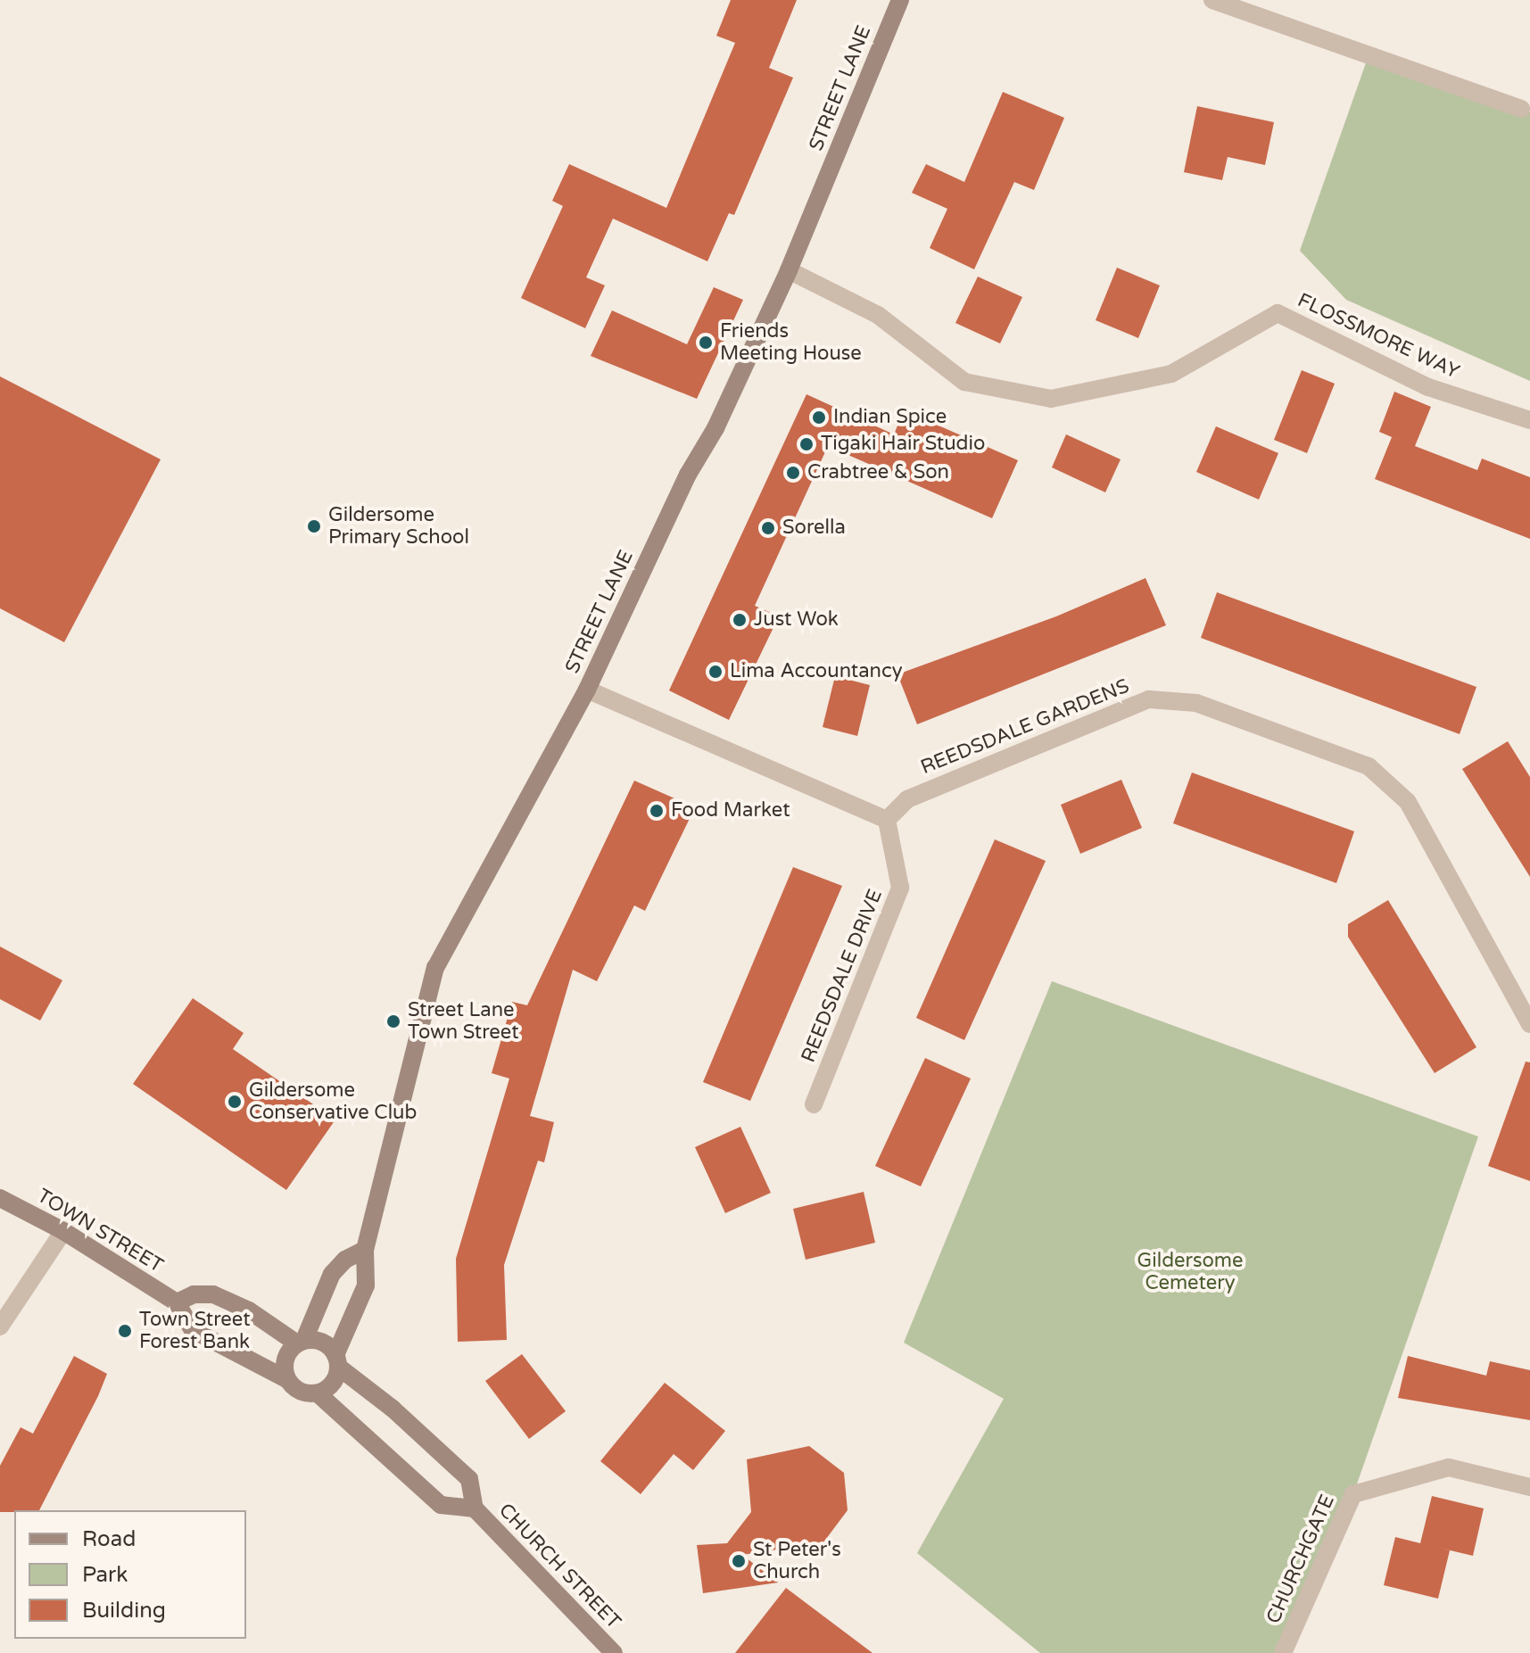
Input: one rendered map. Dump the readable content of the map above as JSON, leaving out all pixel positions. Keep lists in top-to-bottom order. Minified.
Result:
{"streets":{"street":["STREET LANE","FLOSSMORE WAY","REEDSDALE GARDENS","REEDSDALE DRIVE","TOWN STREET","CHURCHGATE","CHURCH STREET"]},"crossings":[["STREET LANE","FLOSSMORE WAY"],["STREET LANE","TOWN STREET"],["STREET LANE","CHURCH STREET"],["REEDSDALE GARDENS","REEDSDALE DRIVE"],["TOWN STREET","CHURCH STREET"]],"parks":["Gildersome Cemetery"],"places":["Friends Meeting House","Indian Spice","Tigaki Hair Studio","Crabtree & Son","Gildersome Primary School","Sorella","Just Wok","Lima Accountancy","Food Market","Street Lane Town Street","Gildersome Conservative Club","Town Street Forest Bank","St Peter's Church"],"legend":["Road","Park","Building"]}
